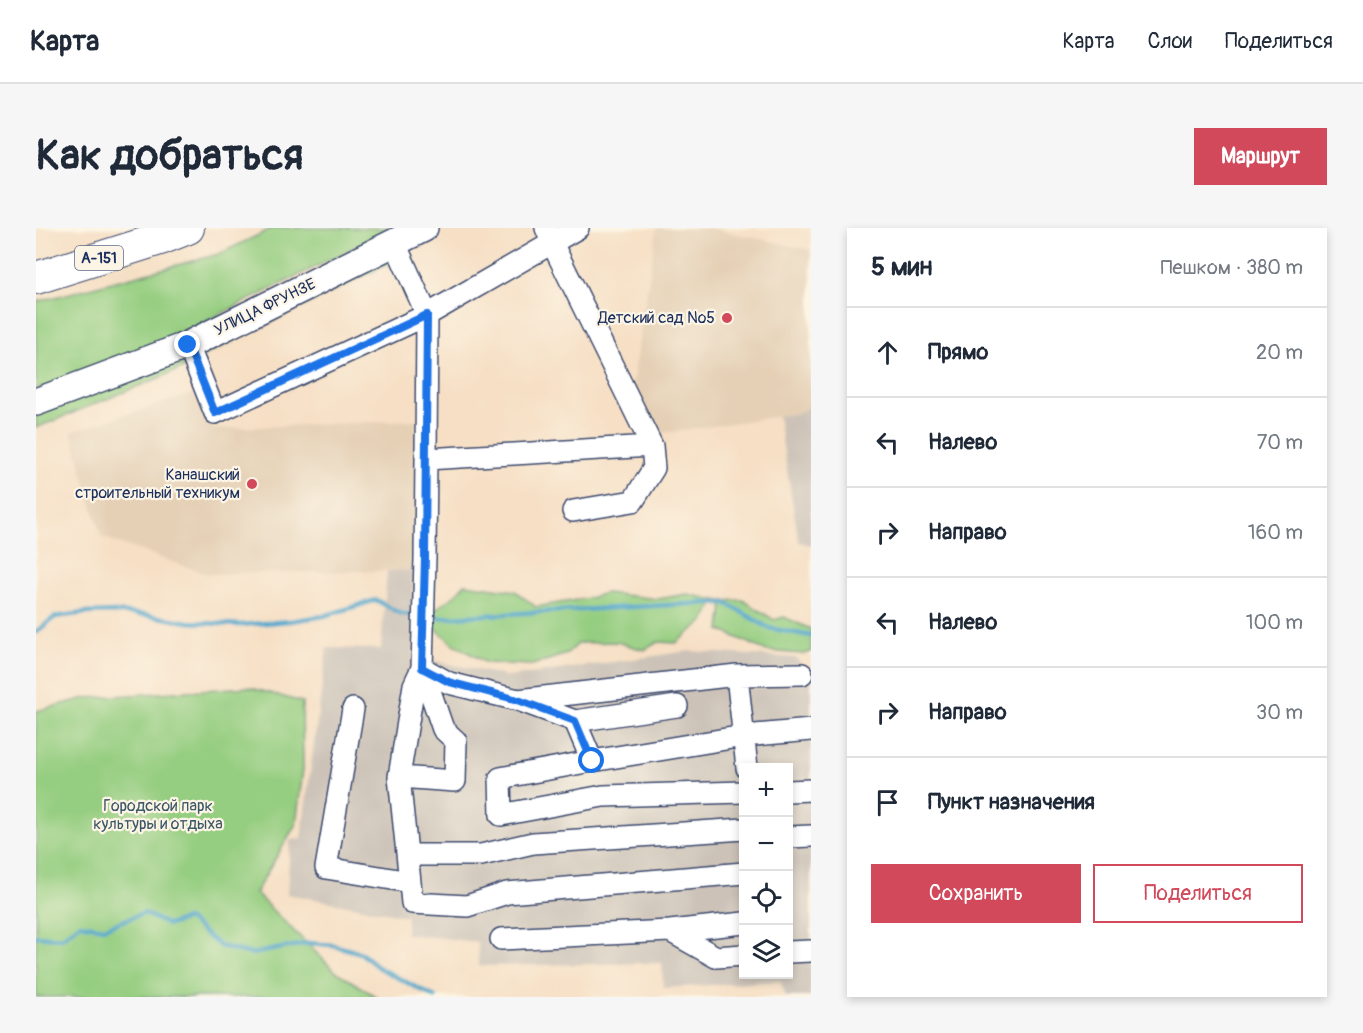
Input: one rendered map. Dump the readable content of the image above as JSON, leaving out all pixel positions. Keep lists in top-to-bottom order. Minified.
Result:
{"streets":{"highway":["А-151"],"main road":["УЛИЦА ФРУНЗЕ"]},"parks":["Городской парк культуры и отдыха"],"places":["Детский сад №5","Канашский строительный техникум"],"page":{"header":"Карта","nav":["Карта","Слои","Поделиться"],"buttons":["Маршрут",["Сохранить","Поделиться"]],"title":"Как добраться","heading":["5 мин","Пешком · 380 m"],"list":[["Прямо","20 m"],["Налево","70 m"],["Направо","160 m"],["Налево","100 m"],["Направо","30 m"],"Пункт назначения"],"map_buttons":["+","−"]}}
